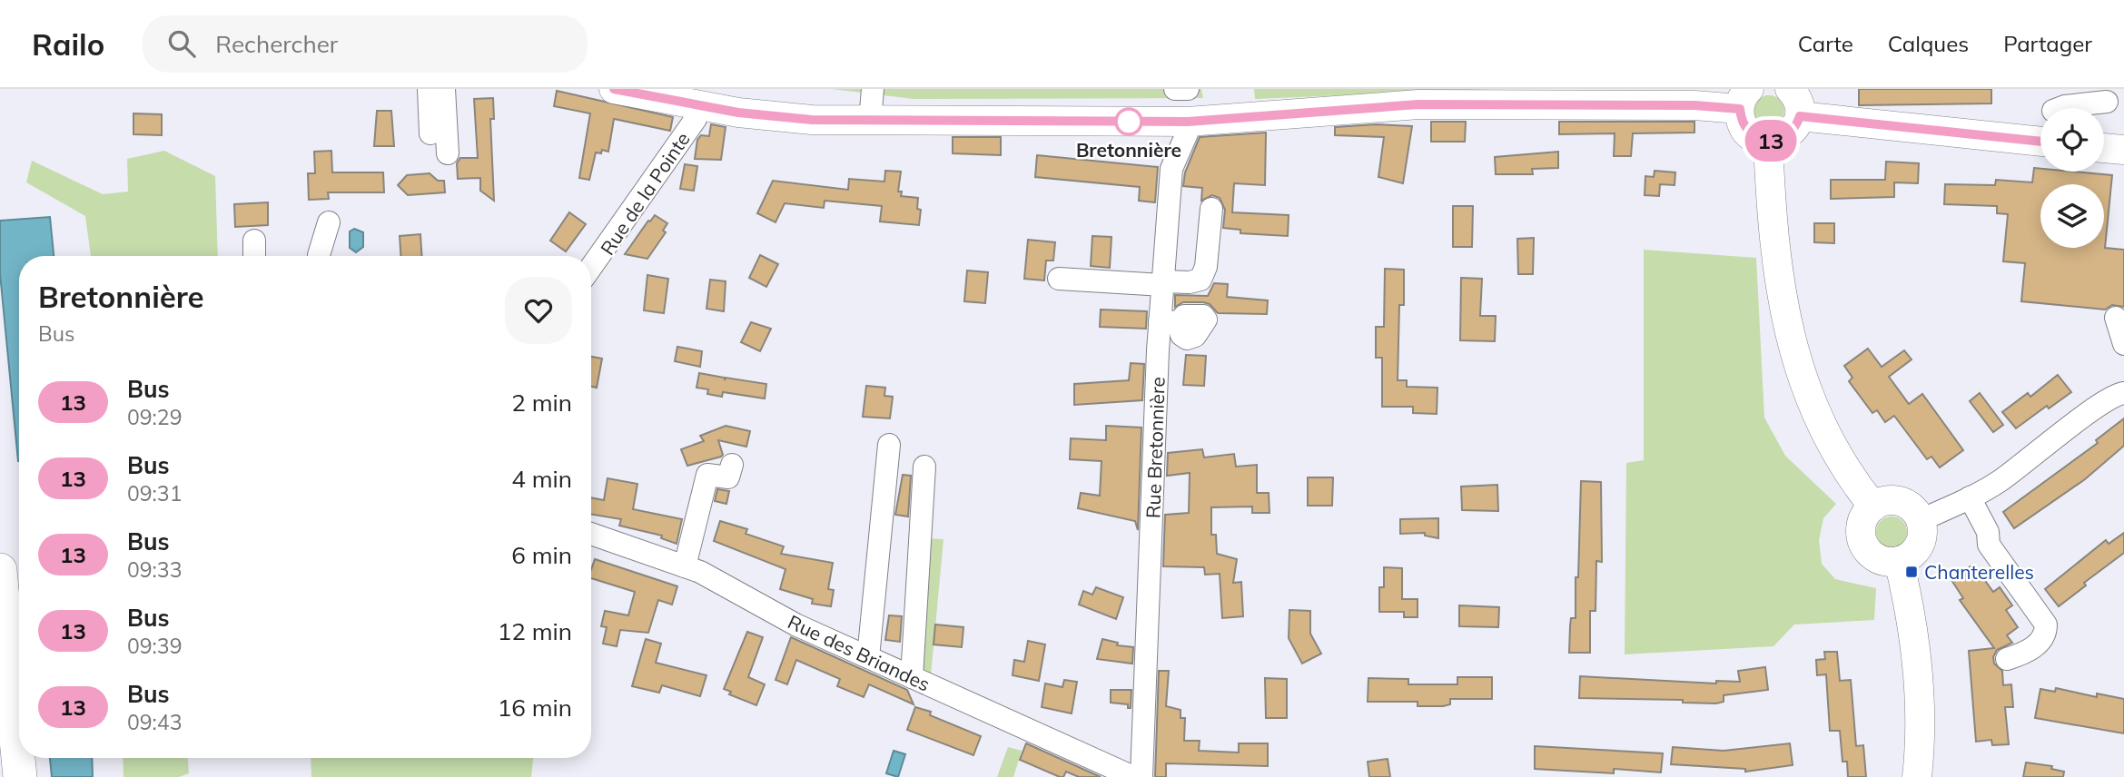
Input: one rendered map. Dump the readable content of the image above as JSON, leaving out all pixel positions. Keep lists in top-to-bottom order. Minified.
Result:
{"streets":{"street":["Rue de la Pointe","Rue Bretonnière","Rue des Briandes"]},"places":{"other":["Bretonnière"],"transit":["Chanterelles"]},"lines":["bus line 13"],"page":{"header":"Railo","search":"Rechercher","nav":["Carte","Calques","Partager"],"on_map":"13","heading":["Bretonnière","Bus"],"list":[{"mark":"13","name":"Bus","note":"09:29","value":"2 min"},{"mark":"13","name":"Bus","note":"09:31","value":"4 min"},{"mark":"13","name":"Bus","note":"09:33","value":"6 min"},{"mark":"13","name":"Bus","note":"09:39","value":"12 min"},{"mark":"13","name":"Bus","note":"09:43","value":"16 min"}]}}
